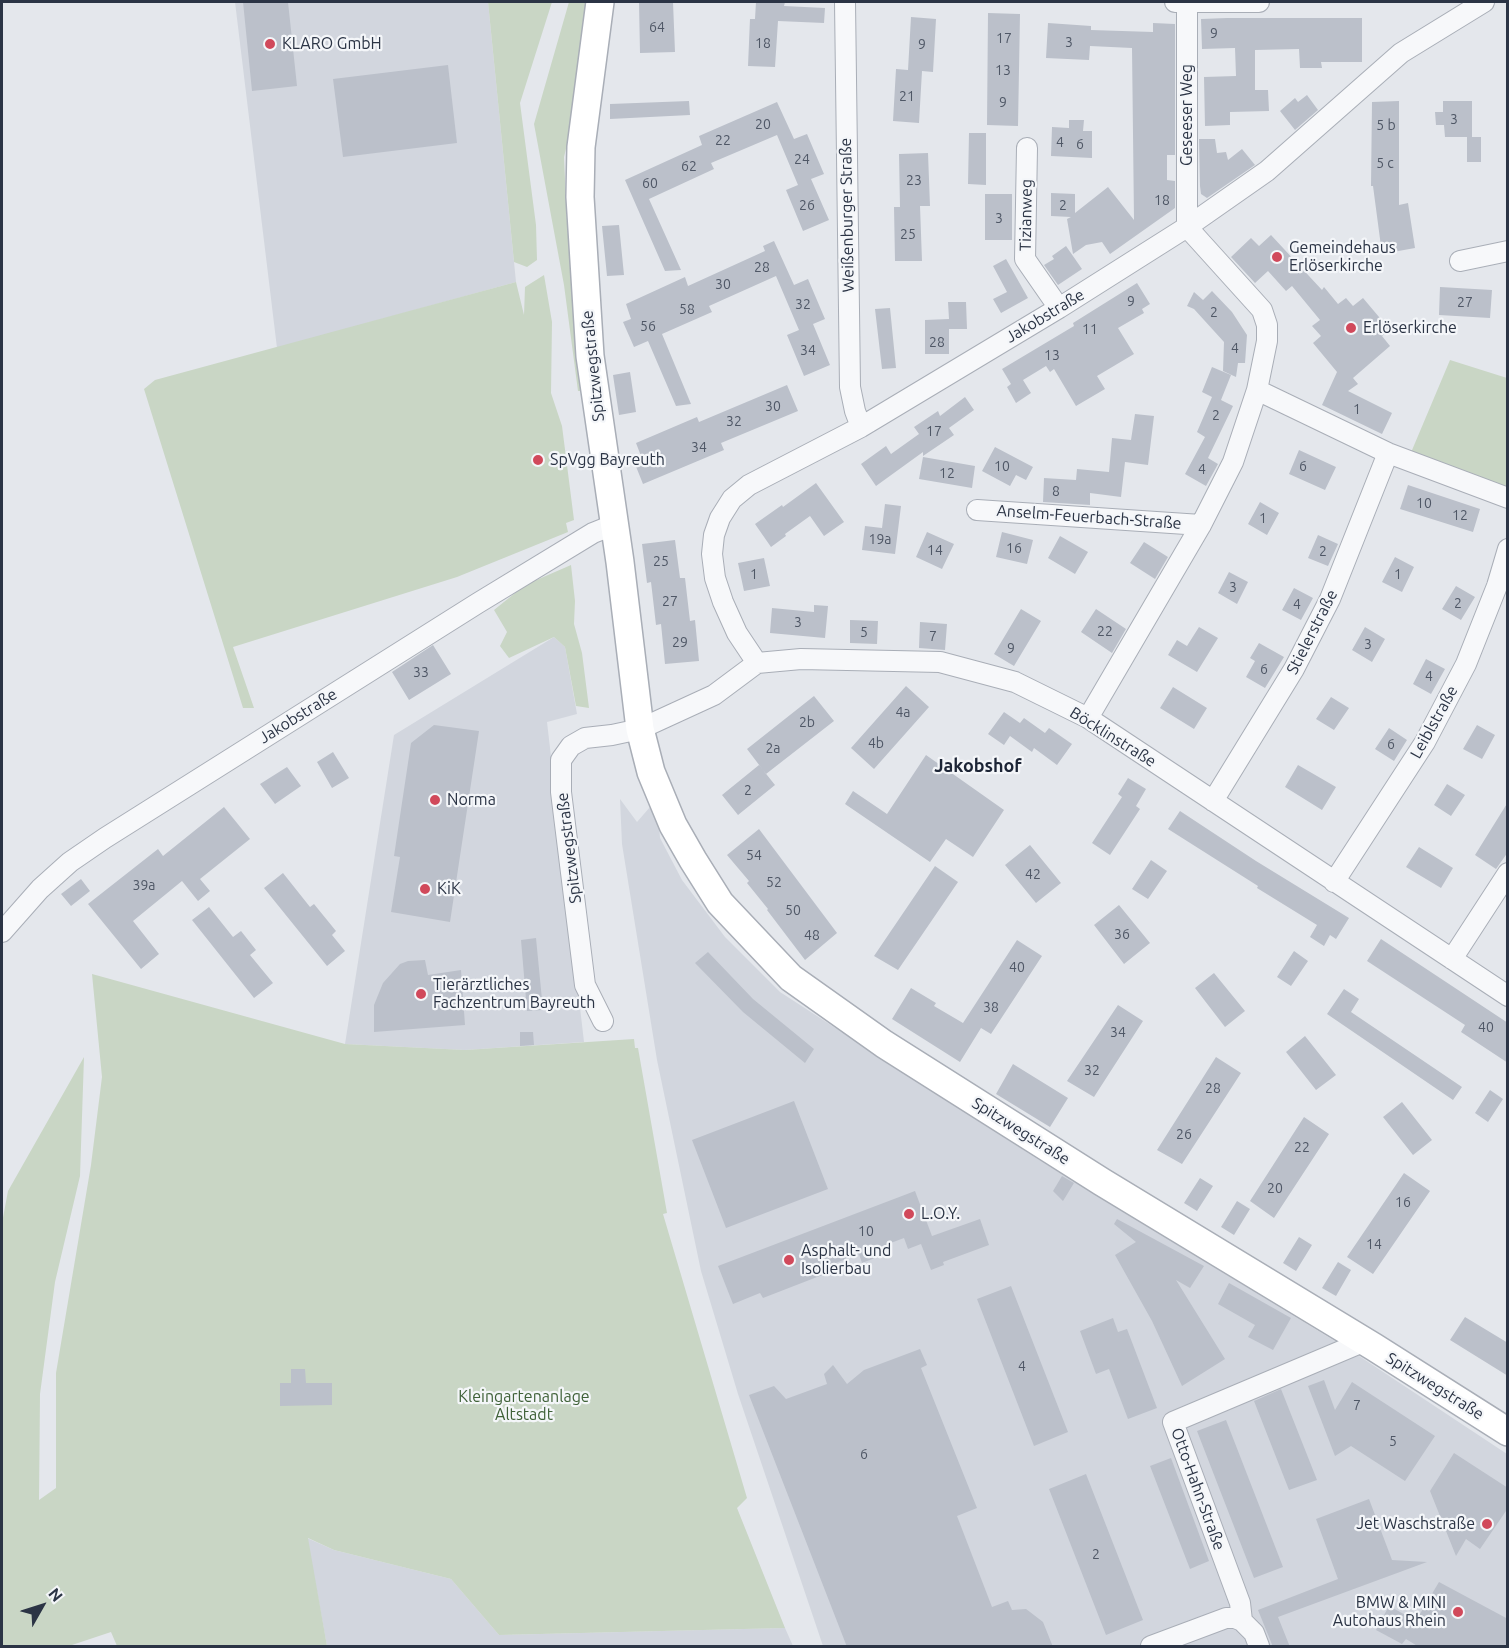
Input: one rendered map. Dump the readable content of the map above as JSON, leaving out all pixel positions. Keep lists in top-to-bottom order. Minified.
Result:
{"streets":{"street":["Geseeser Weg","Weißenburger Straße","Tizianweg","Jakobstraße","Spitzwegstraße","Anselm-Feuerbach-Straße","Stielerstraße","Leiblstraße","Böcklinstraße","Otto-Hahn-Straße"]},"crossings":[["Geseeser Weg","Jakobstraße"],["Geseeser Weg","Anselm-Feuerbach-Straße"],["Weißenburger Straße","Jakobstraße"],["Tizianweg","Jakobstraße"],["Jakobstraße","Spitzwegstraße"],["Jakobstraße","Anselm-Feuerbach-Straße"],["Jakobstraße","Böcklinstraße"],["Spitzwegstraße","Otto-Hahn-Straße"],["Anselm-Feuerbach-Straße","Böcklinstraße"],["Stielerstraße","Böcklinstraße"],["Leiblstraße","Böcklinstraße"]],"districts":["Jakobshof"],"parks":["Kleingartenanlage Altstadt"],"places":["KLARO GmbH","Gemeindehaus Erlöserkirche","Erlöserkirche","SpVgg Bayreuth","Norma","KiK","Tierärztliches Fachzentrum Bayreuth","L.O.Y.","Asphalt- und Isolierbau","Jet Waschstraße","BMW & MINI Autohaus Rhein"],"house_numbers":["64","9","17","3","18","9","13","21","9","3","20","5 b","22","4","6","24","5 c","62","23","60","18","26","2","3","25","28","30","9","27","32","58","2","56","11","28","4","34","13","30","1","2","32","17","34","10","6","4","12","8","10","12","1","19a","16","14","2","25","1","1","3","27","2","4","3","22","5","7","29","3","9","6","33","4","4a","2b","4b","6","2a","2","54","42","52","39a","50","36","48","40","38","40","34","32","28","26","22","20","16","10","14","4","7","5","6","2"],"north":"top right"}
